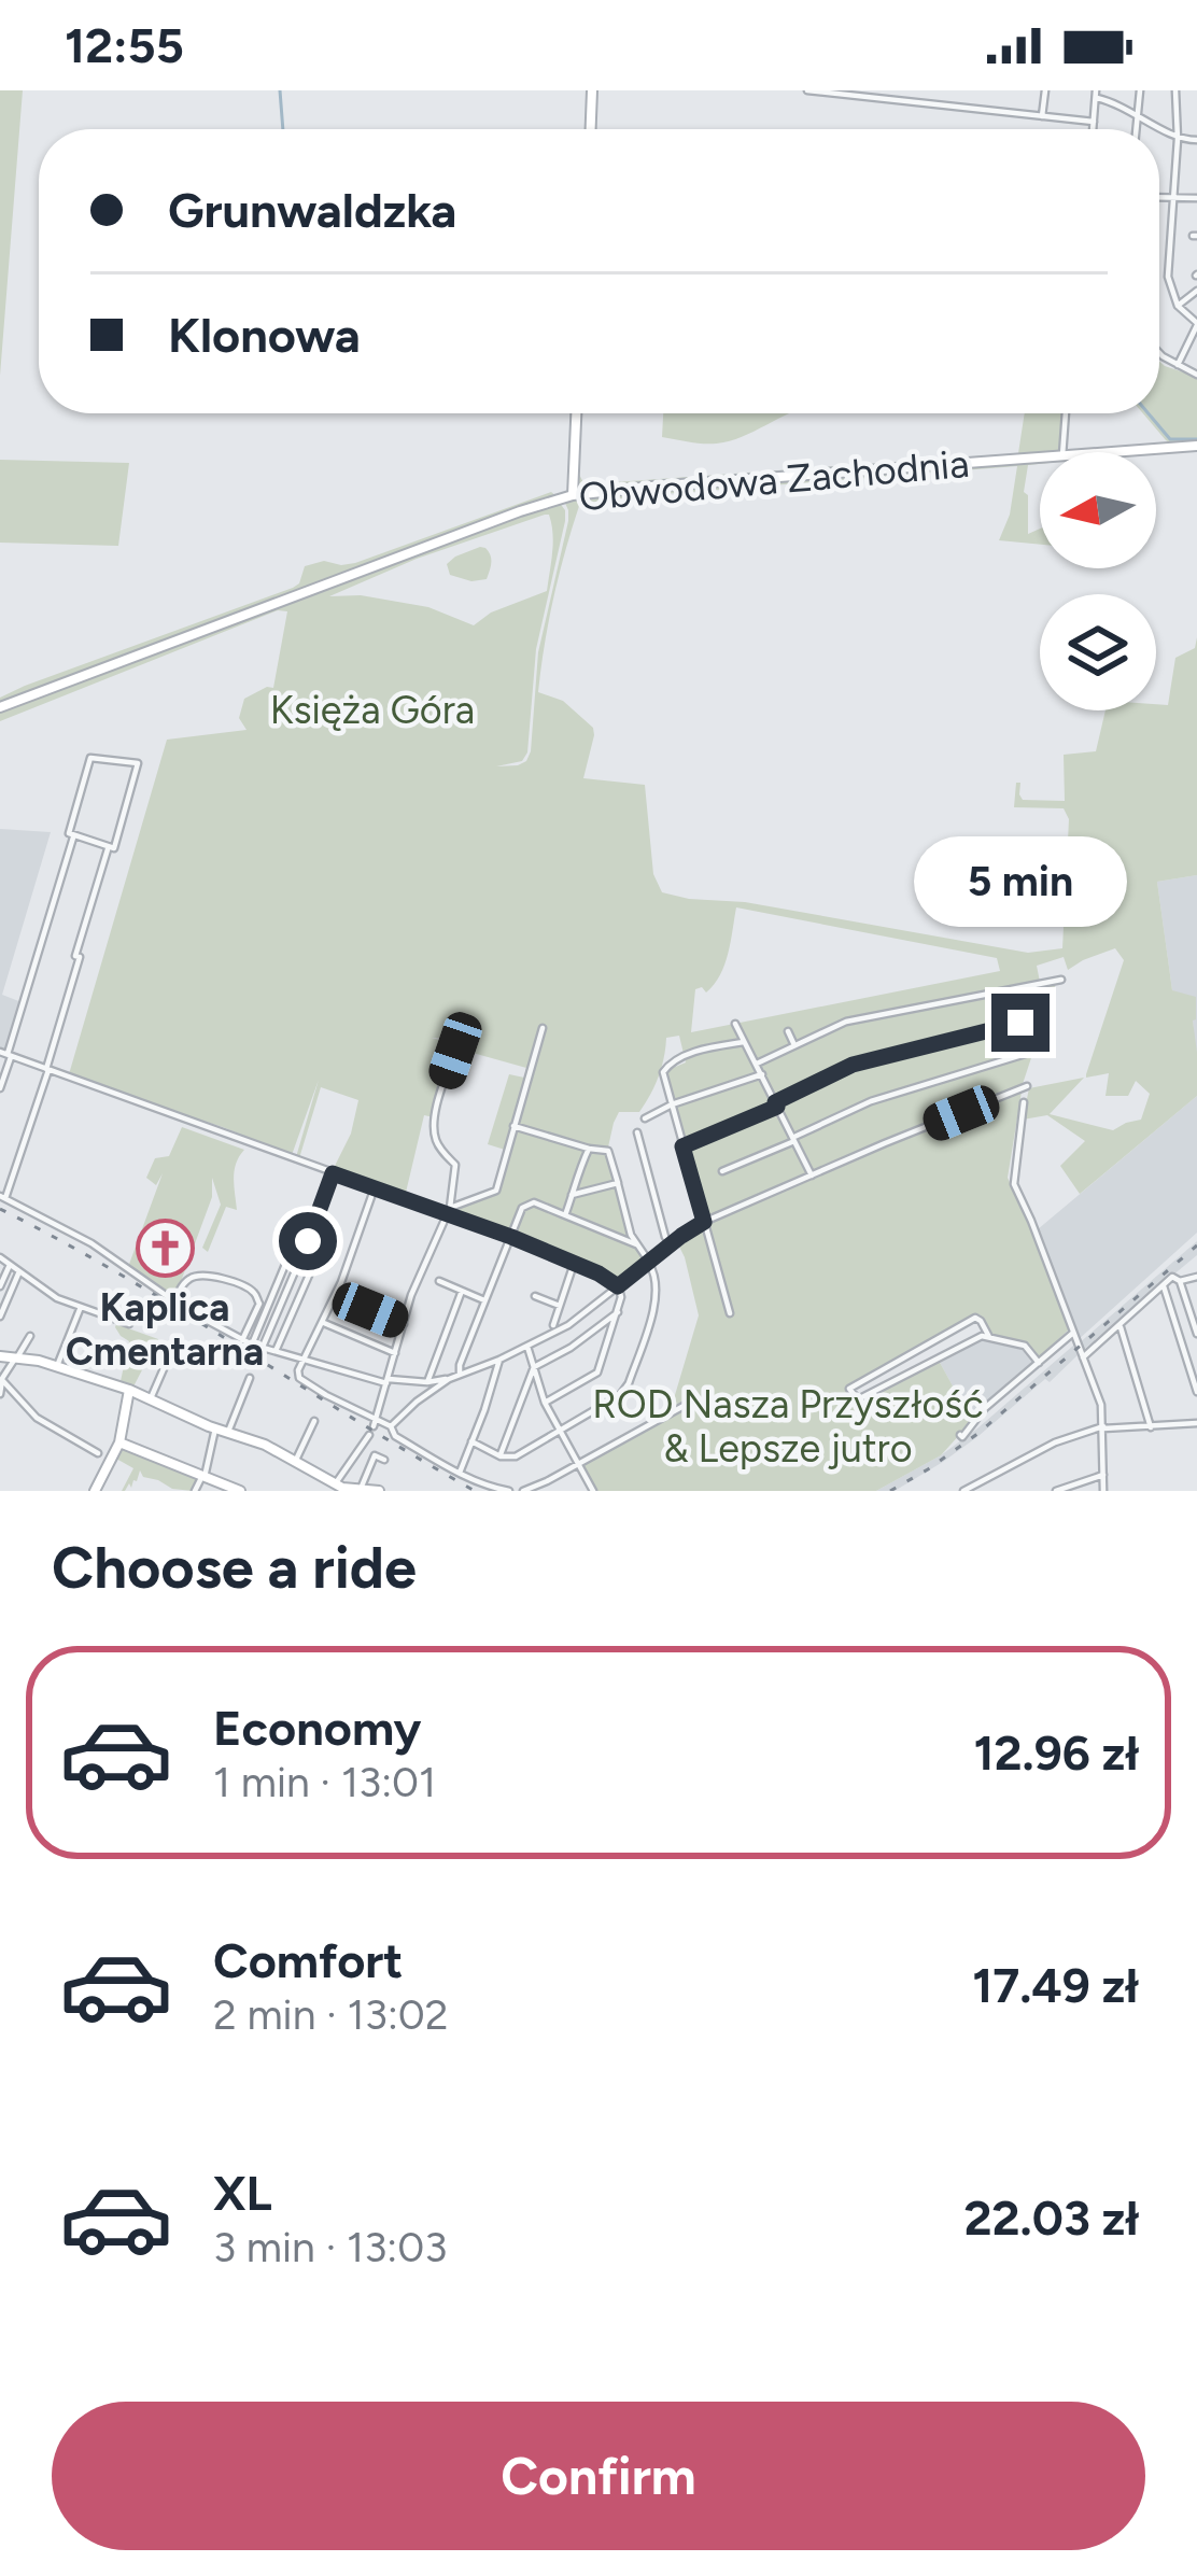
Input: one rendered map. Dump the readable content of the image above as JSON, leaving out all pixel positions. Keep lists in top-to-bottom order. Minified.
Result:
{"streets":{"main road":["Obwodowa Zachodnia"]},"parks":["Księża Góra","ROD Nasza Przyszłość & Lepsze jutro"],"places":{"church":["Kaplica Cmentarna"]},"north":"left","page":{"status":"12:55","banner":["Grunwaldzka","Klonowa"],"bubble":"5 min","heading":"Choose a ride","list":[{"name":"Economy","note":"1 min · 13:01","value":"12.96 zł"},{"name":"Comfort","note":"2 min · 13:02","value":"17.49 zł"},{"name":"XL","note":"3 min · 13:03","value":"22.03 zł"}],"buttons":"Confirm"}}
